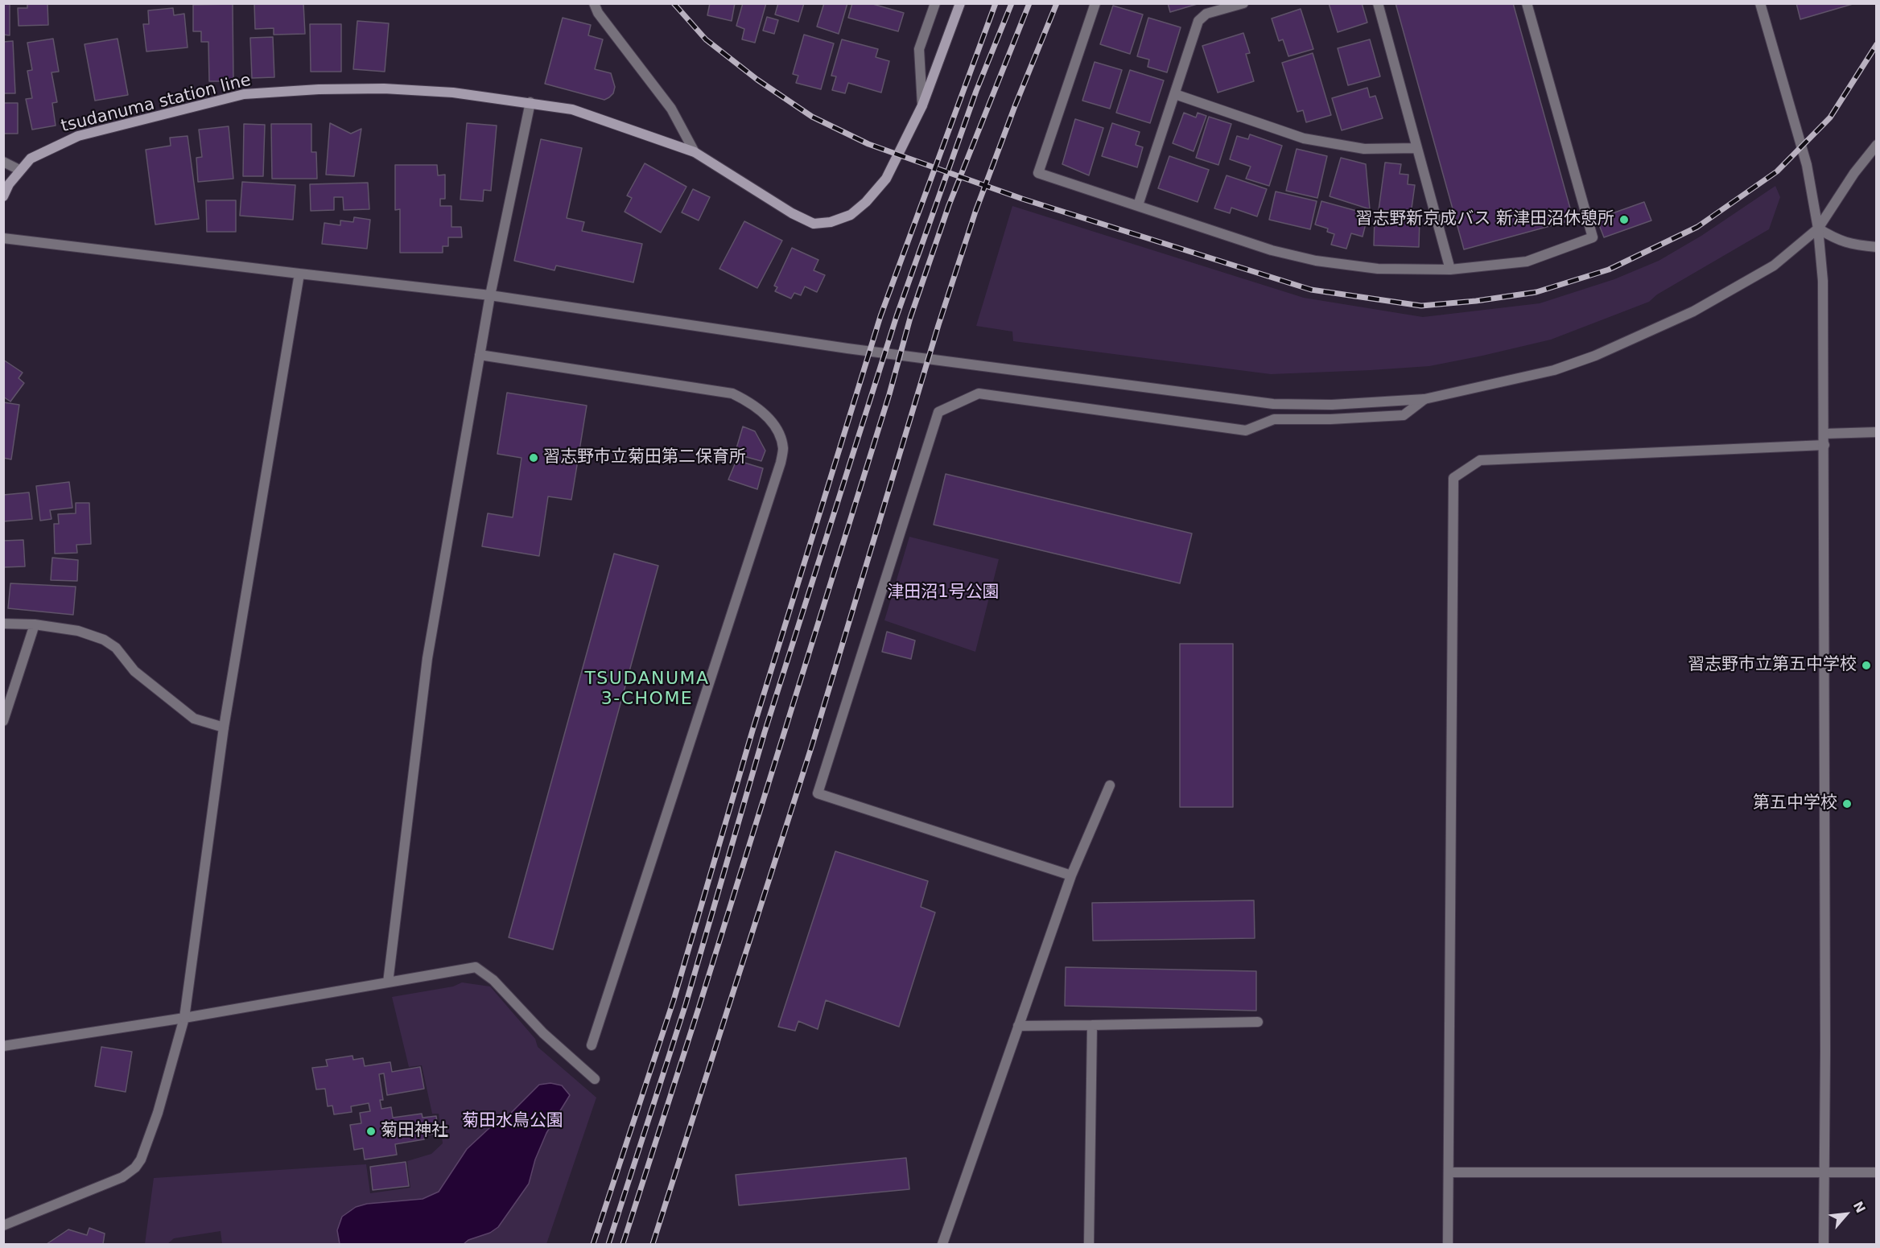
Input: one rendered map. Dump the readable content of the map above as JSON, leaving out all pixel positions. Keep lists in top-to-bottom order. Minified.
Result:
{"streets":{"main road":["tsudanuma station line"]},"districts":["TSUDANUMA 3-CHOME"],"parks":["津田沼1号公園","菊田水鳥公園"],"places":["習志野新京成バス 新津田沼休憩所","習志野市立菊田第二保育所","習志野市立第五中学校","第五中学校","菊田神社"],"north":"top right"}
